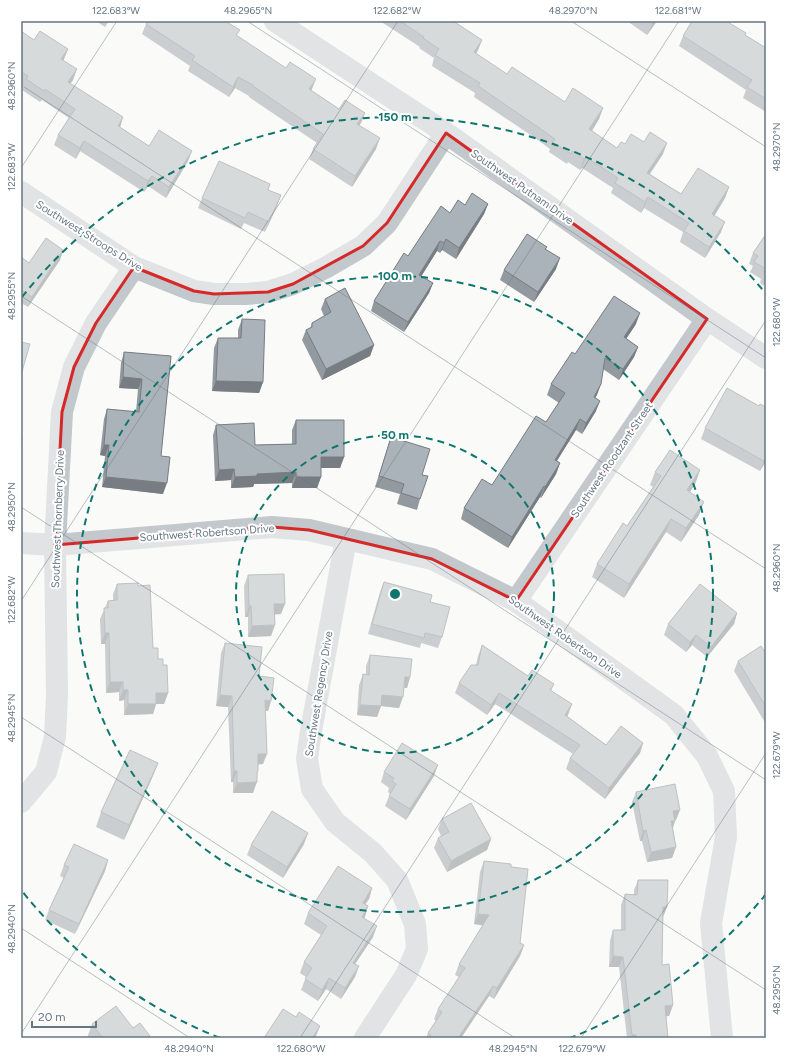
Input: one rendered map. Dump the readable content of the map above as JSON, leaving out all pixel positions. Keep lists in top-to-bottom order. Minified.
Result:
{"streets":{"street":["Southwest Putnam Drive","Southwest Stroops Drive","Southwest Roodzant Street","Southwest Thornberry Drive","Southwest Robertson Drive","Southwest Regency Drive"]},"crossings":[["Southwest Putnam Drive","Southwest Stroops Drive"],["Southwest Putnam Drive","Southwest Roodzant Street"],["Southwest Stroops Drive","Southwest Thornberry Drive"],["Southwest Roodzant Street","Southwest Robertson Drive"],["Southwest Thornberry Drive","Southwest Robertson Drive"],["Southwest Robertson Drive","Southwest Regency Drive"]],"scale_bar":"20 m","coordinates":["122.683°W","48.2965°N","122.682°W","48.2970°N","122.681°W","48.2960°N","48.2955°N","122.680°W","48.2950°N","48.2945°N","122.679°W","48.2940°N"],"rings":["150 m","100 m","50 m"]}
